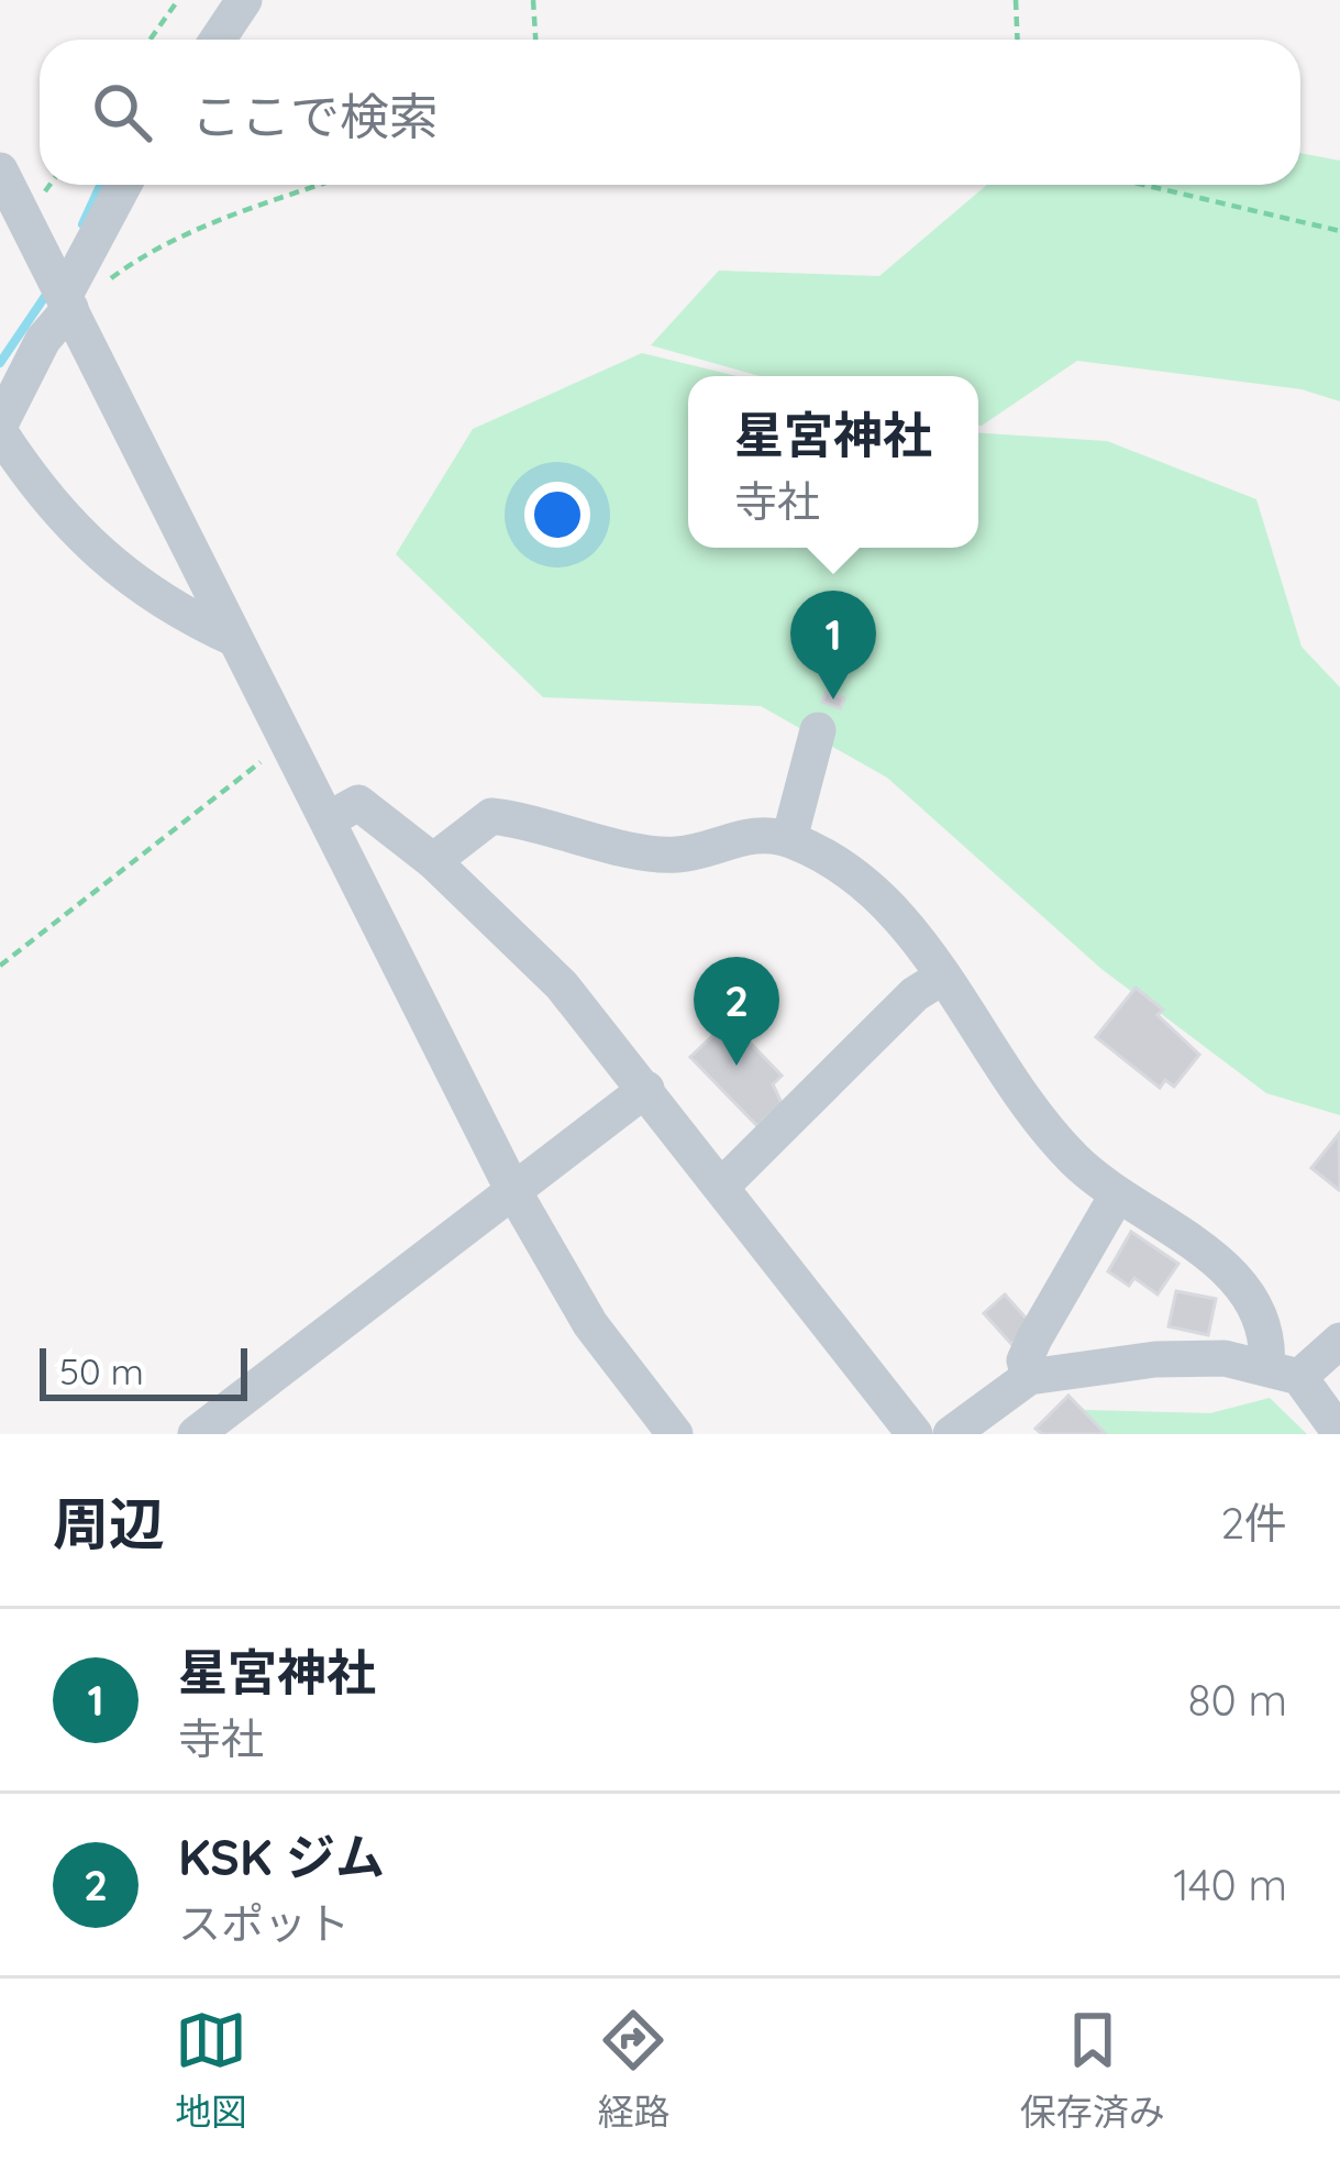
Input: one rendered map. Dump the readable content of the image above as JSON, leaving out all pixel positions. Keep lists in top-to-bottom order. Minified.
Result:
{"scale_bar":"50 m","page":{"search":"ここで検索","popup":["星宮神社","寺社"],"pins":["1","2"],"scale":"50 m","heading":["周辺","2件"],"list":[{"mark":"1","name":"星宮神社","note":"寺社","value":"80 m"},{"mark":"2","name":"KSK ジム","note":"スポット","value":"140 m"}],"nav":["地図","経路","保存済み"]}}
